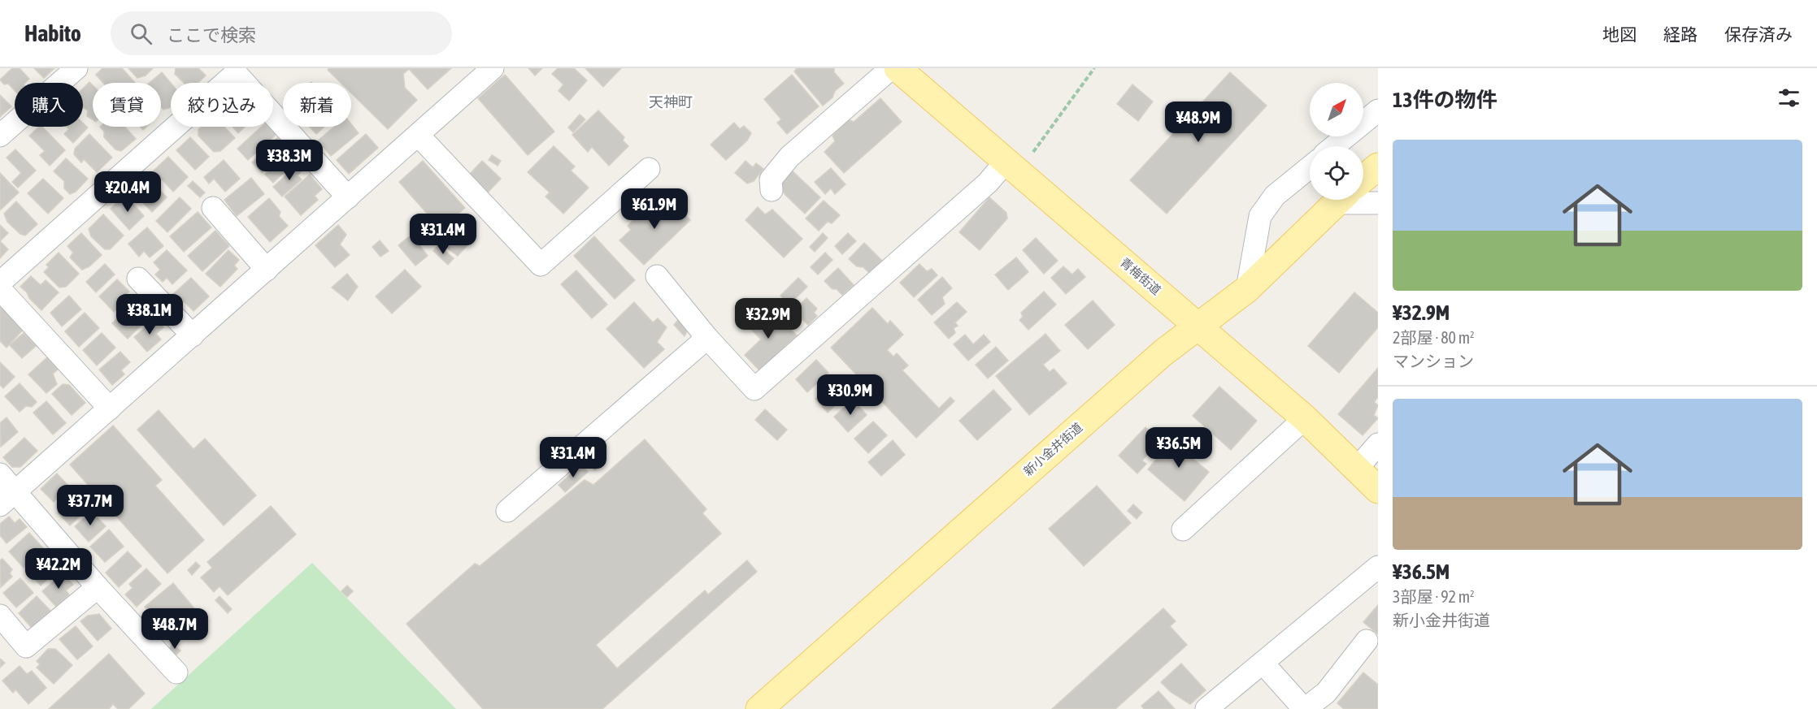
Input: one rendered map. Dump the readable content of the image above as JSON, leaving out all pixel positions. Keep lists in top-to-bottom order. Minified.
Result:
{"streets":{"main road":["青梅街道","新小金井街道"]},"crossings":[["青梅街道","新小金井街道"]],"districts":["天神町"],"north":"top right","page":{"header":"Habito","search":"ここで検索","nav":["地図","経路","保存済み"],"heading":"13件の物件","chip":["購入","賃貸","絞り込み","新着"],"price":["¥48.9M","¥38.3M","¥20.4M","¥61.9M","¥31.4M","¥38.1M","¥32.9M","¥30.9M","¥36.5M","¥31.4M","¥37.7M","¥42.2M","¥48.7M"],"list":[{"name":"¥32.9M","note":"2部屋 · 80 m² · マンション"},{"name":"¥36.5M","note":"3部屋 · 92 m² · 新小金井街道"}]}}
